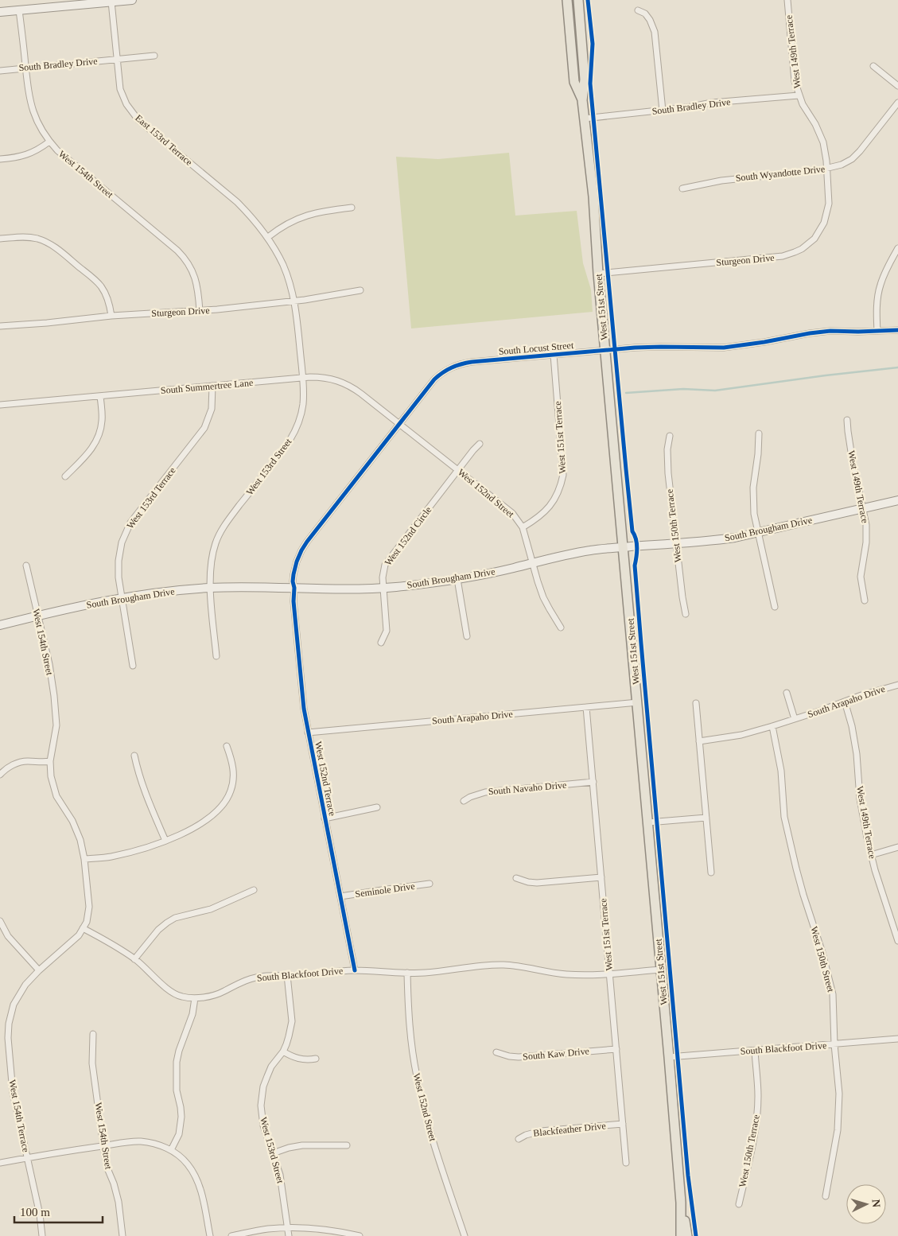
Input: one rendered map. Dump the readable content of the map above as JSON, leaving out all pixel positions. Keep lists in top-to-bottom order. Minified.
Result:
{"streets":{"main road":["West 151st Street"],"street":["West 149th Terrace","South Bradley Drive","East 153rd Terrace","South Wyandotte Drive","West 154th Street","Sturgeon Drive","South Locust Street","South Summertree Lane","West 151st Terrace","West 153rd Street","West 152nd Street","West 153rd Terrace","West 150th Terrace","South Brougham Drive","West 152nd Circle","South Arapaho Drive","West 152nd Terrace","South Navaho Drive","Seminole Drive","West 150th Street","South Blackfoot Drive","South Kaw Drive","West 154th Terrace","Blackfeather Drive"]},"crossings":[["West 149th Terrace","South Bradley Drive"],["West 149th Terrace","South Wyandotte Drive"],["West 149th Terrace","Sturgeon Drive"],["West 149th Terrace","South Brougham Drive"],["West 149th Terrace","South Arapaho Drive"],["South Bradley Drive","East 153rd Terrace"],["South Bradley Drive","West 154th Street"],["South Bradley Drive","West 151st Street"],["East 153rd Terrace","West 153rd Street"],["South Wyandotte Drive","Sturgeon Drive"],["West 154th Street","Sturgeon Drive"],["West 154th Street","South Brougham Drive"],["Sturgeon Drive","West 151st Street"],["Sturgeon Drive","West 153rd Street"],["West 151st Street","South Locust Street"],["West 151st Street","South Brougham Drive"],["West 151st Street","South Arapaho Drive"],["West 151st Street","South Blackfoot Drive"],["South Locust Street","South Summertree Lane"],["South Locust Street","West 151st Terrace"],["South Locust Street","West 152nd Street"],["South Locust Street","South Brougham Drive"],["South Locust Street","West 152nd Terrace"],["South Summertree Lane","West 153rd Street"],["South Summertree Lane","West 152nd Street"],["South Summertree Lane","West 153rd Terrace"],["West 151st Terrace","West 152nd Street"],["West 151st Terrace","South Arapaho Drive"],["West 151st Terrace","South Navaho Drive"],["West 151st Terrace","South Blackfoot Drive"],["West 151st Terrace","South Kaw Drive"],["West 151st Terrace","Blackfeather Drive"],["West 153rd Street","South Brougham Drive"],["West 153rd Street","South Blackfoot Drive"],["West 152nd Street","South Brougham Drive"],["West 152nd Street","West 152nd Circle"],["West 152nd Street","South Blackfoot Drive"],["West 153rd Terrace","South Brougham Drive"],["West 150th Terrace","South Brougham Drive"],["West 150th Terrace","South Blackfoot Drive"],["South Brougham Drive","West 152nd Circle"],["South Brougham Drive","West 152nd Terrace"],["South Arapaho Drive","West 152nd Terrace"],["South Arapaho Drive","West 150th Street"],["West 152nd Terrace","Seminole Drive"],["West 152nd Terrace","South Blackfoot Drive"],["West 150th Street","South Blackfoot Drive"]],"scale_bar":"100 m","north":"right"}
